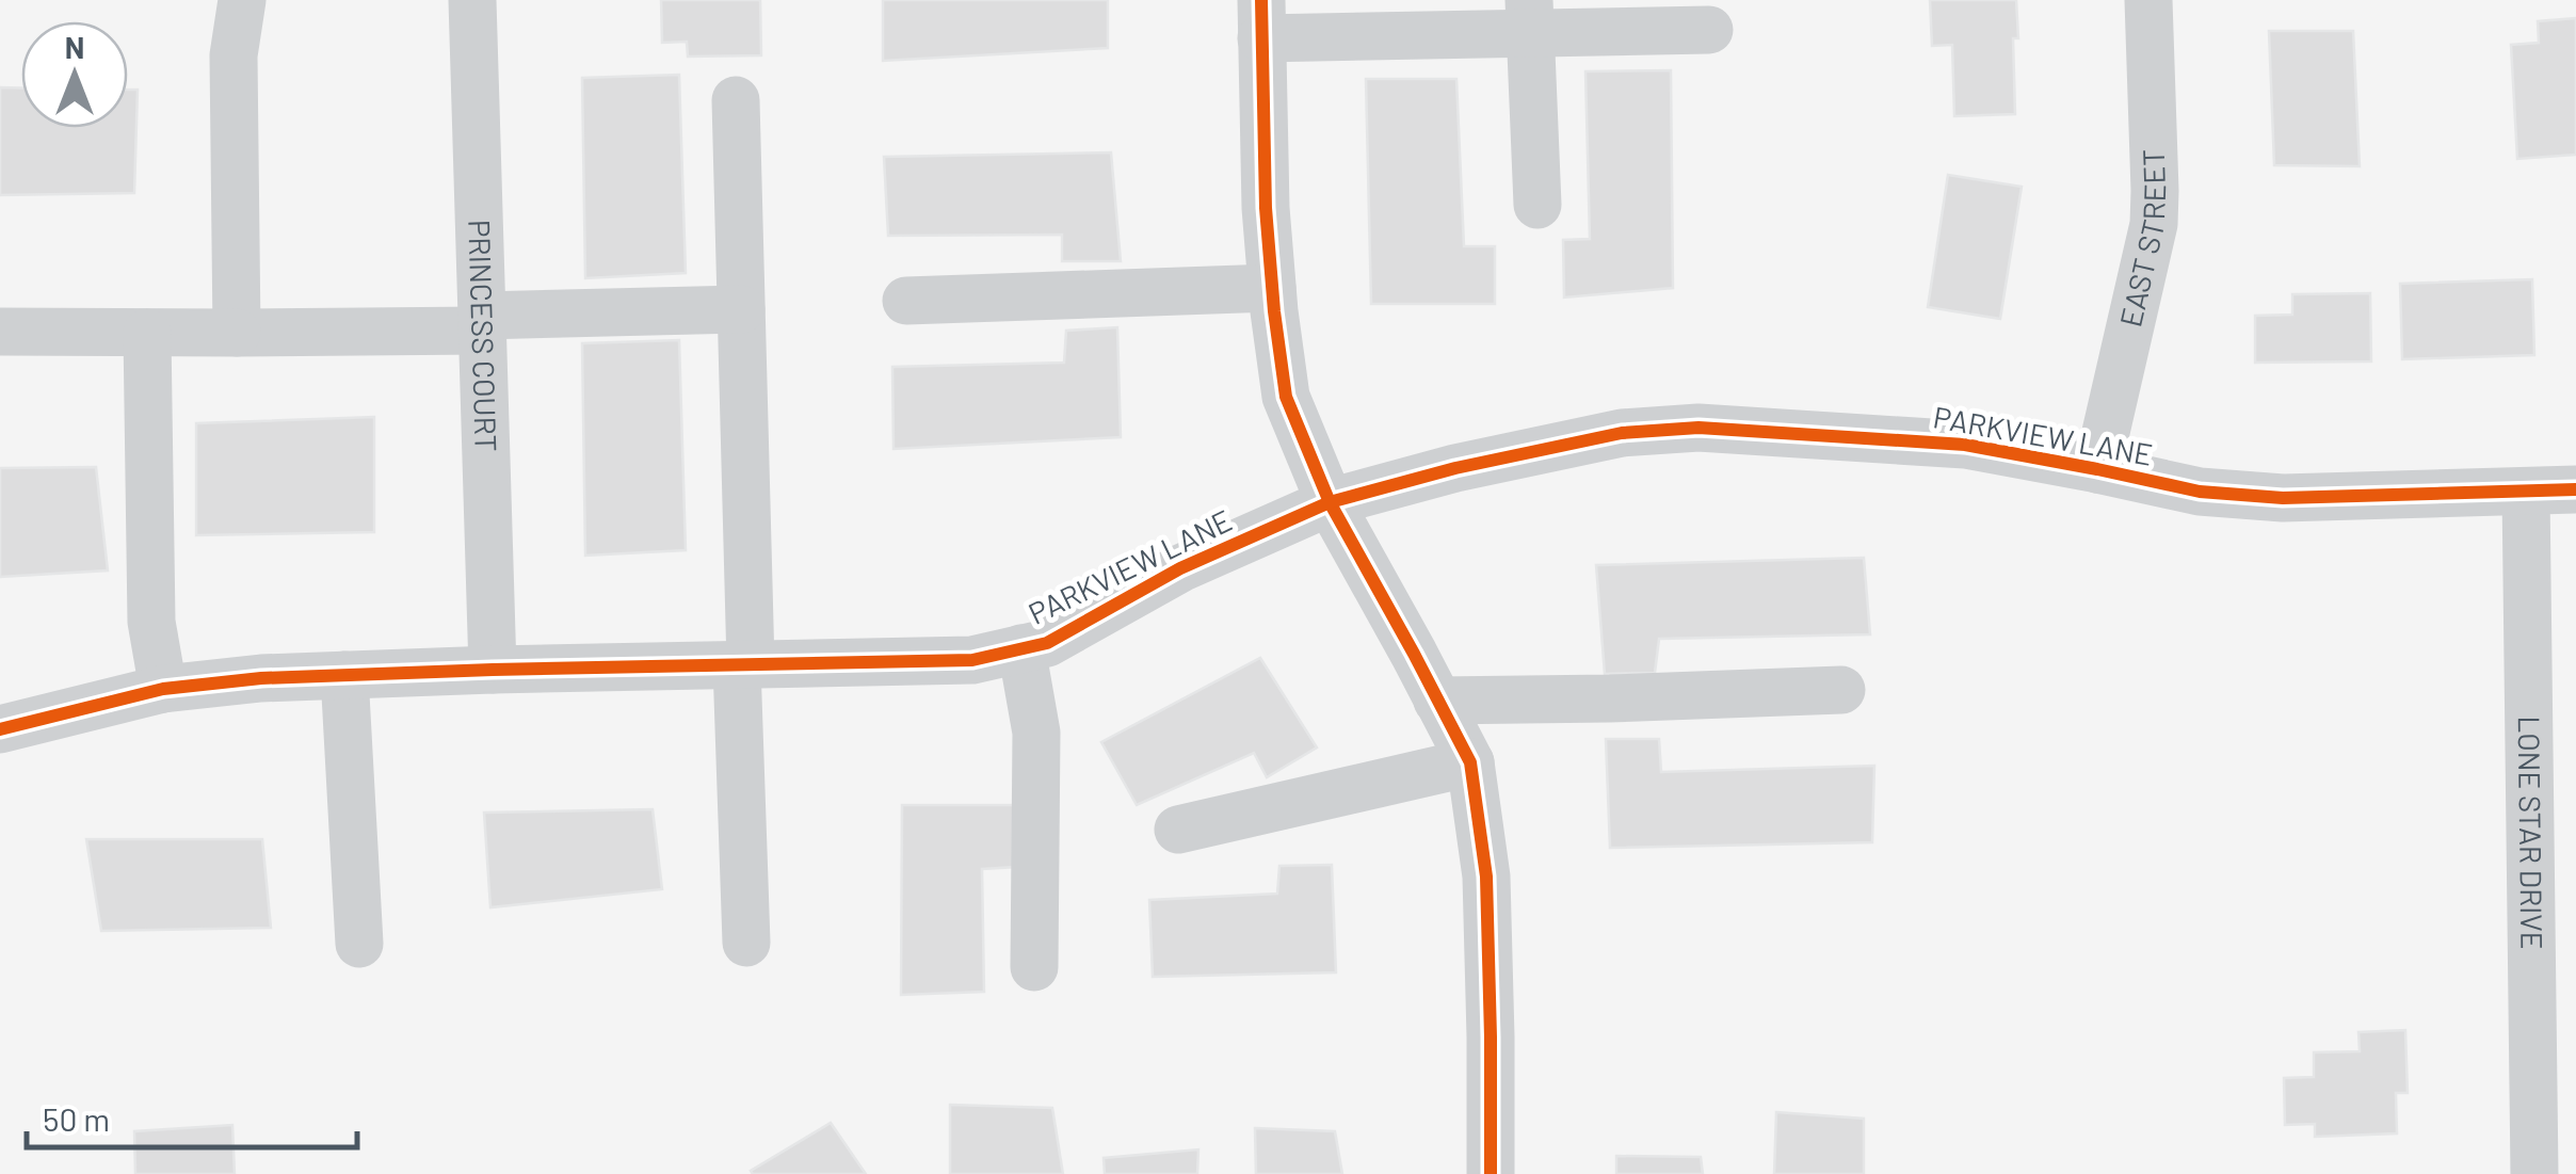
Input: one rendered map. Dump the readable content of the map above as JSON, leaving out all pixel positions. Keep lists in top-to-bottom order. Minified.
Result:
{"streets":{"street":["EAST STREET","PRINCESS COURT","PARKVIEW LANE","LONE STAR DRIVE"]},"crossings":[["EAST STREET","PARKVIEW LANE"],["PRINCESS COURT","PARKVIEW LANE"],["PARKVIEW LANE","LONE STAR DRIVE"]],"scale_bar":"50 m","north":"top"}
